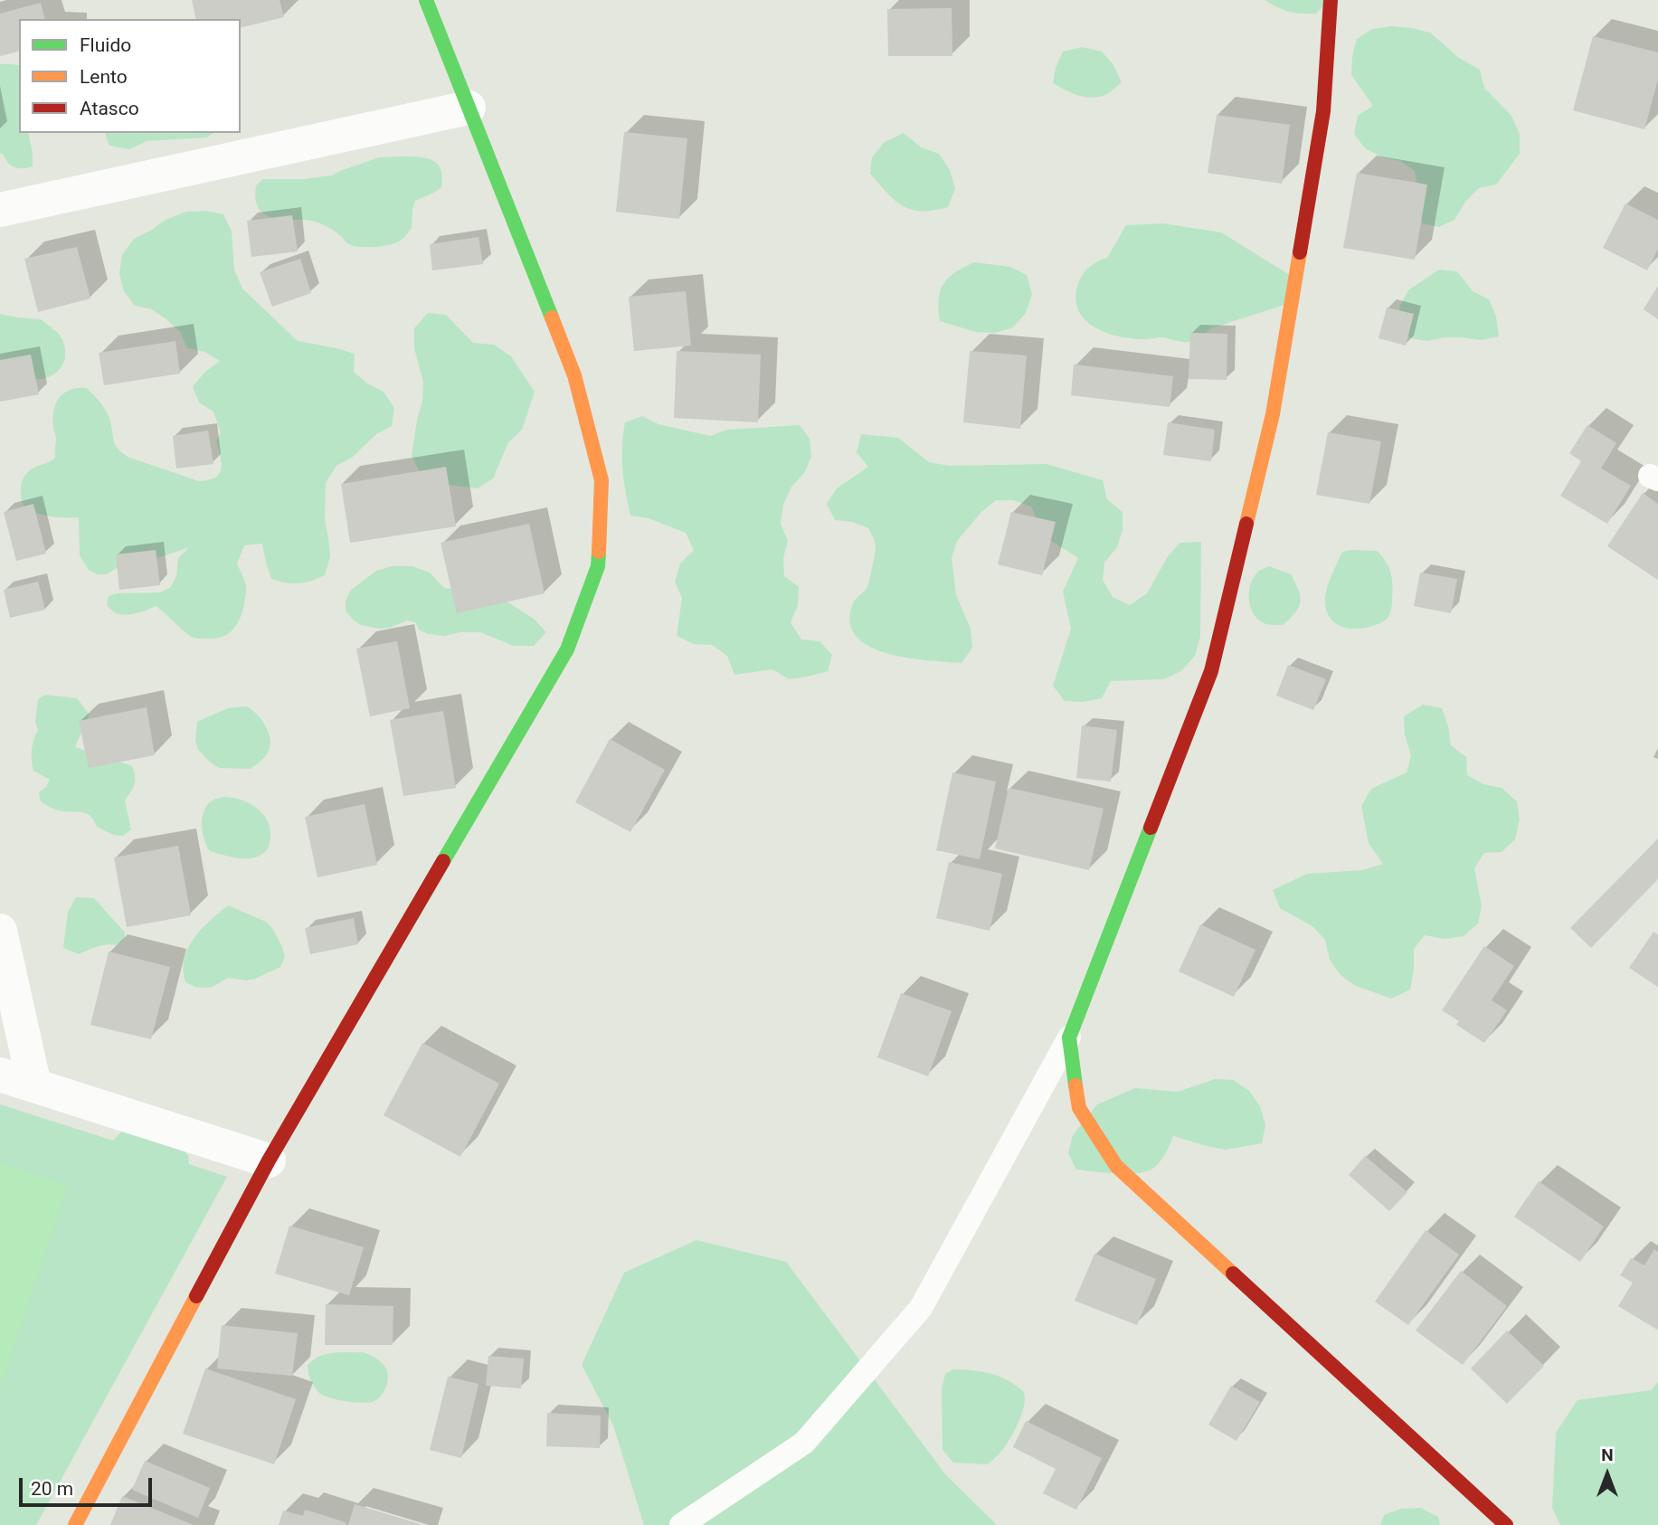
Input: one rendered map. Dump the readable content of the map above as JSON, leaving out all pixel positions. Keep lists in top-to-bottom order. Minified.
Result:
{"legend":["Fluido","Lento","Atasco"],"scale_bar":"20 m","north":"top"}
